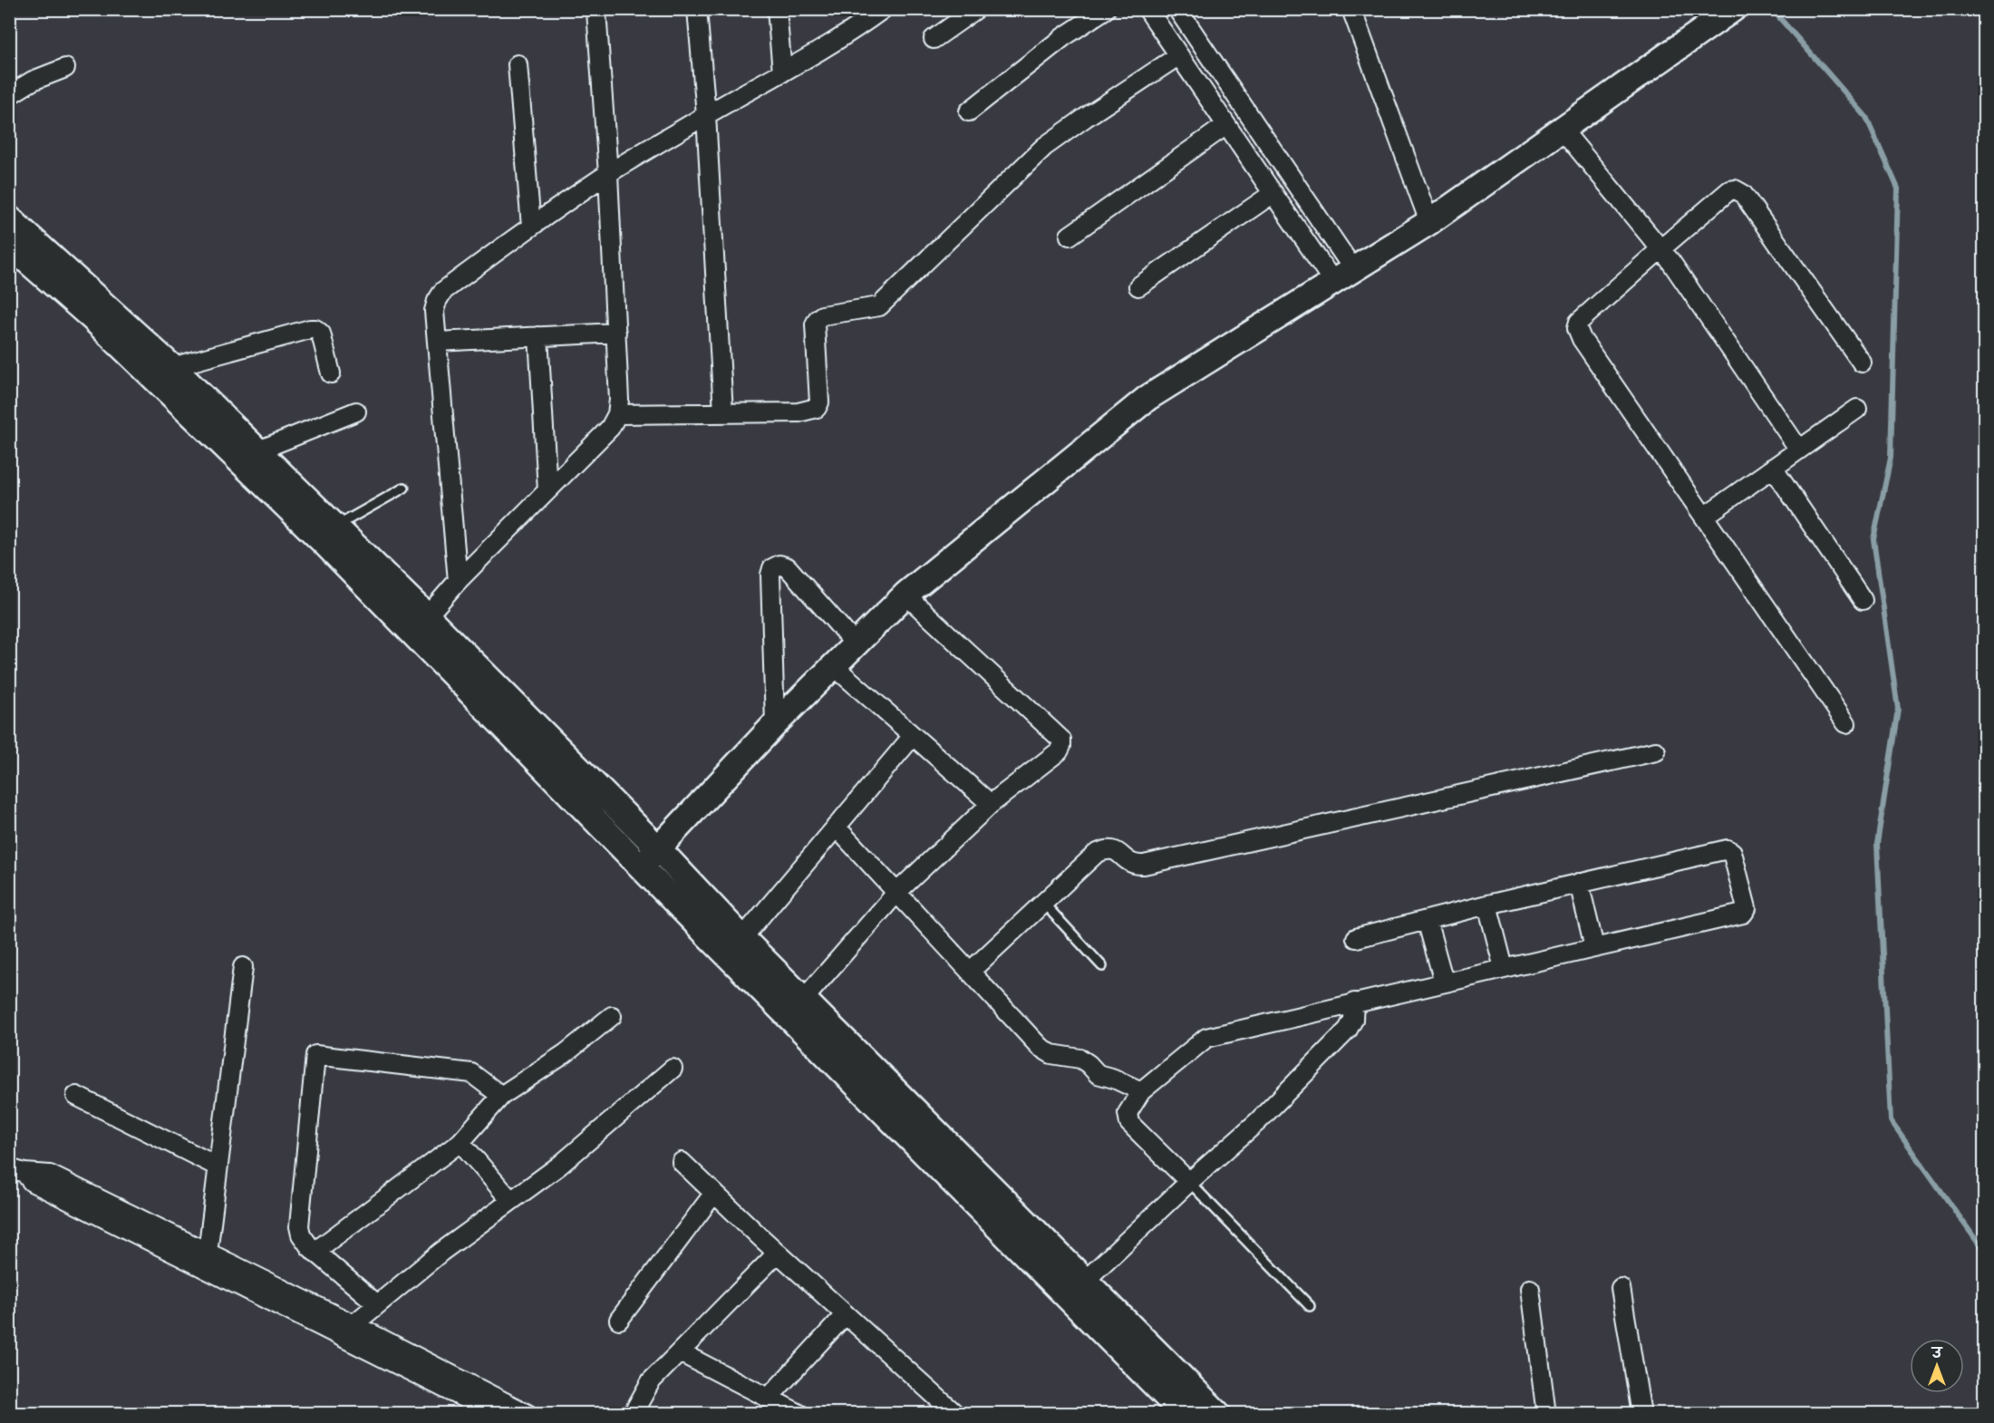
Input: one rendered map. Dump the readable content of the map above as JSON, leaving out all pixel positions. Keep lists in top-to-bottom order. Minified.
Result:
{"north":"top"}
